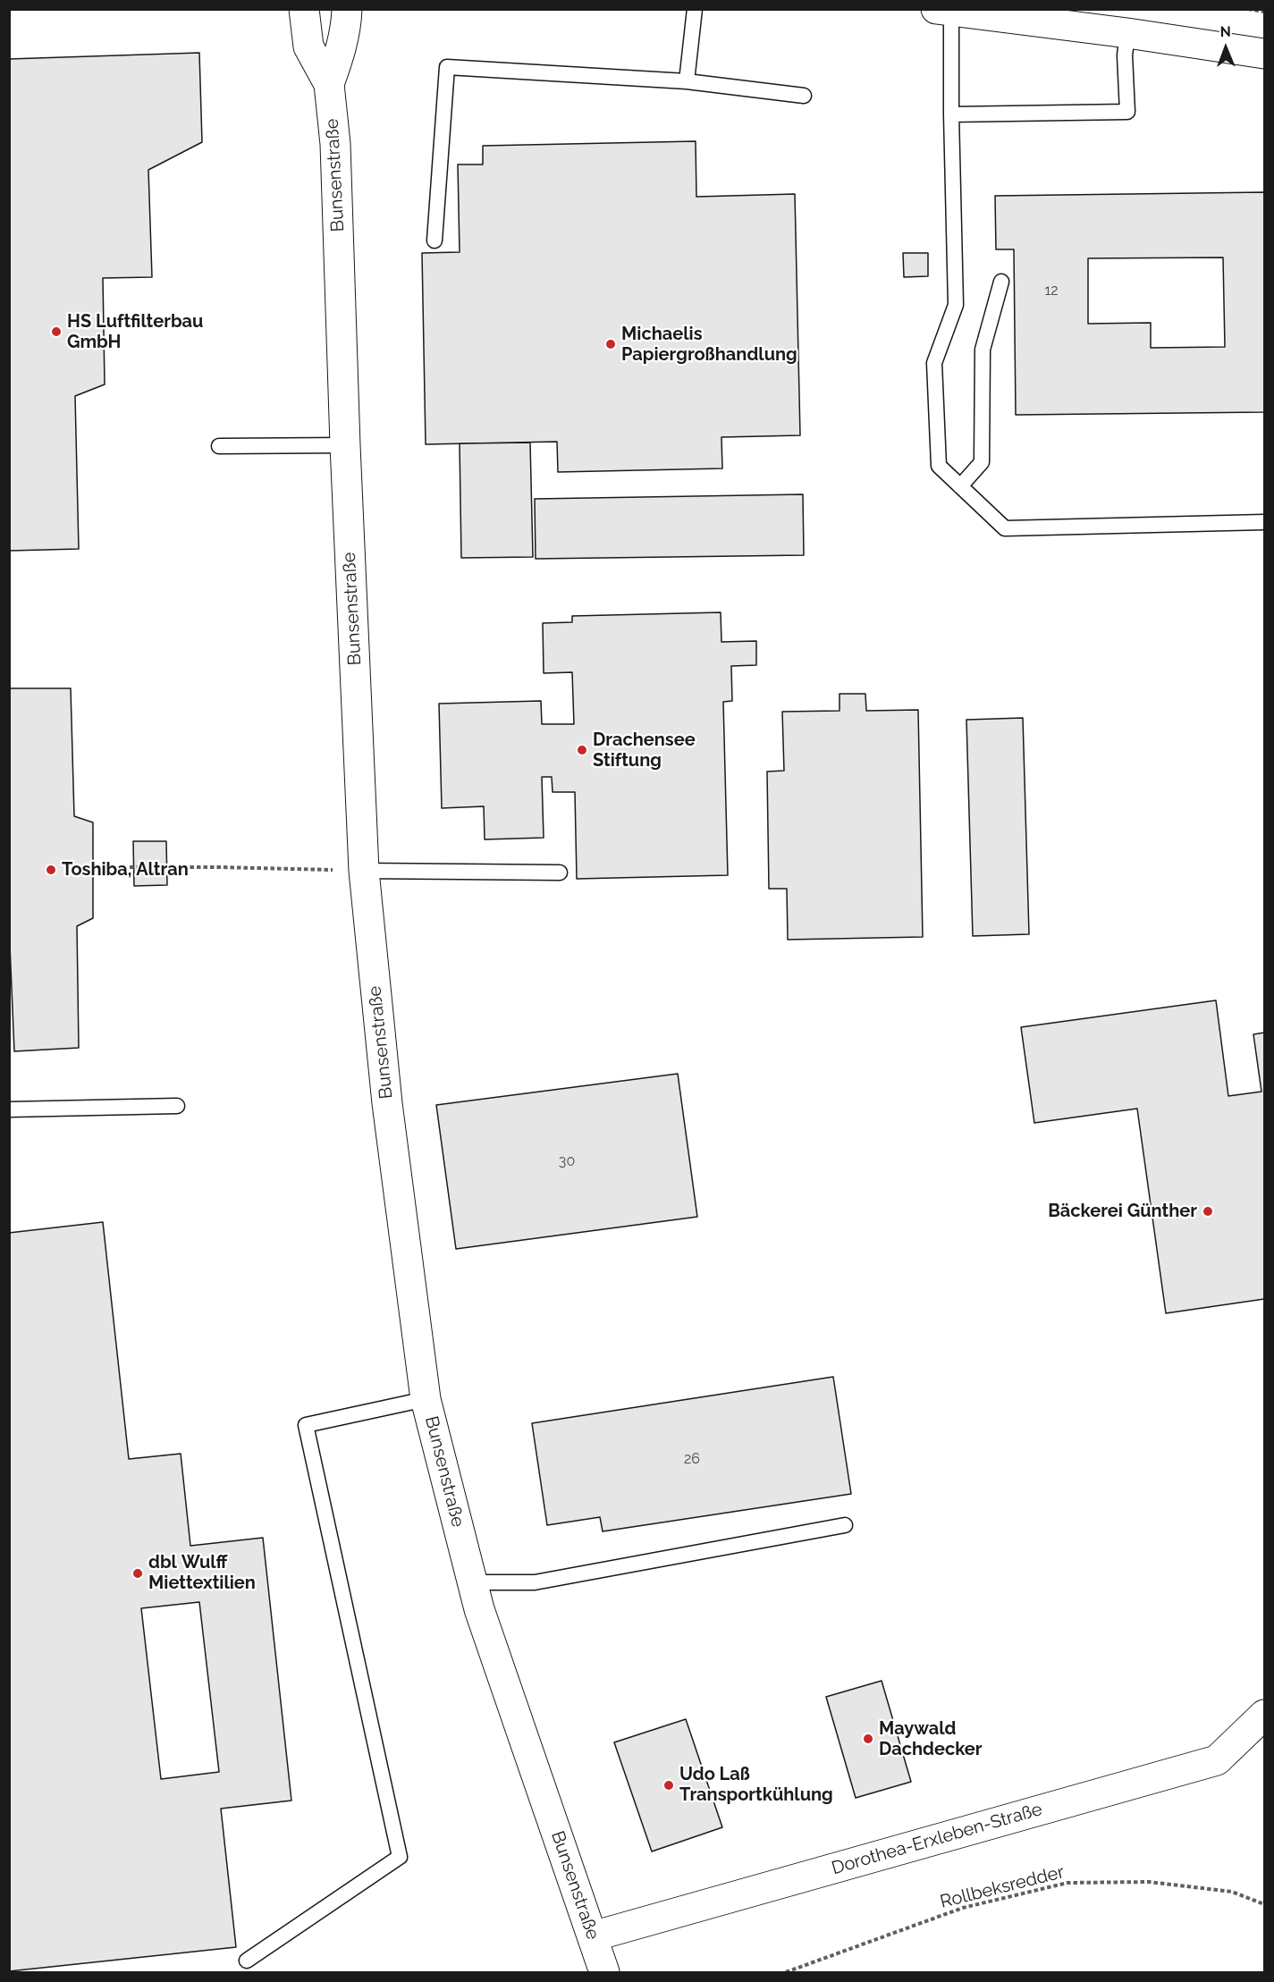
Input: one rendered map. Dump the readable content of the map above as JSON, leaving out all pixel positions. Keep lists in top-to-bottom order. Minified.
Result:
{"streets":{"street":["Bunsenstraße","Dorothea-Erxleben-Straße"],"path":["Rollbeksredder"]},"crossings":[["Bunsenstraße","Dorothea-Erxleben-Straße"]],"places":["HS Luftfilterbau GmbH","Michaelis Papiergroßhandlung","Drachensee Stiftung","Toshiba, Altran","Bäckerei Günther","dbl Wulff Miettextilien","Maywald Dachdecker","Udo Laß Transportkühlung"],"house_numbers":["12","30","26"],"north":"top"}
